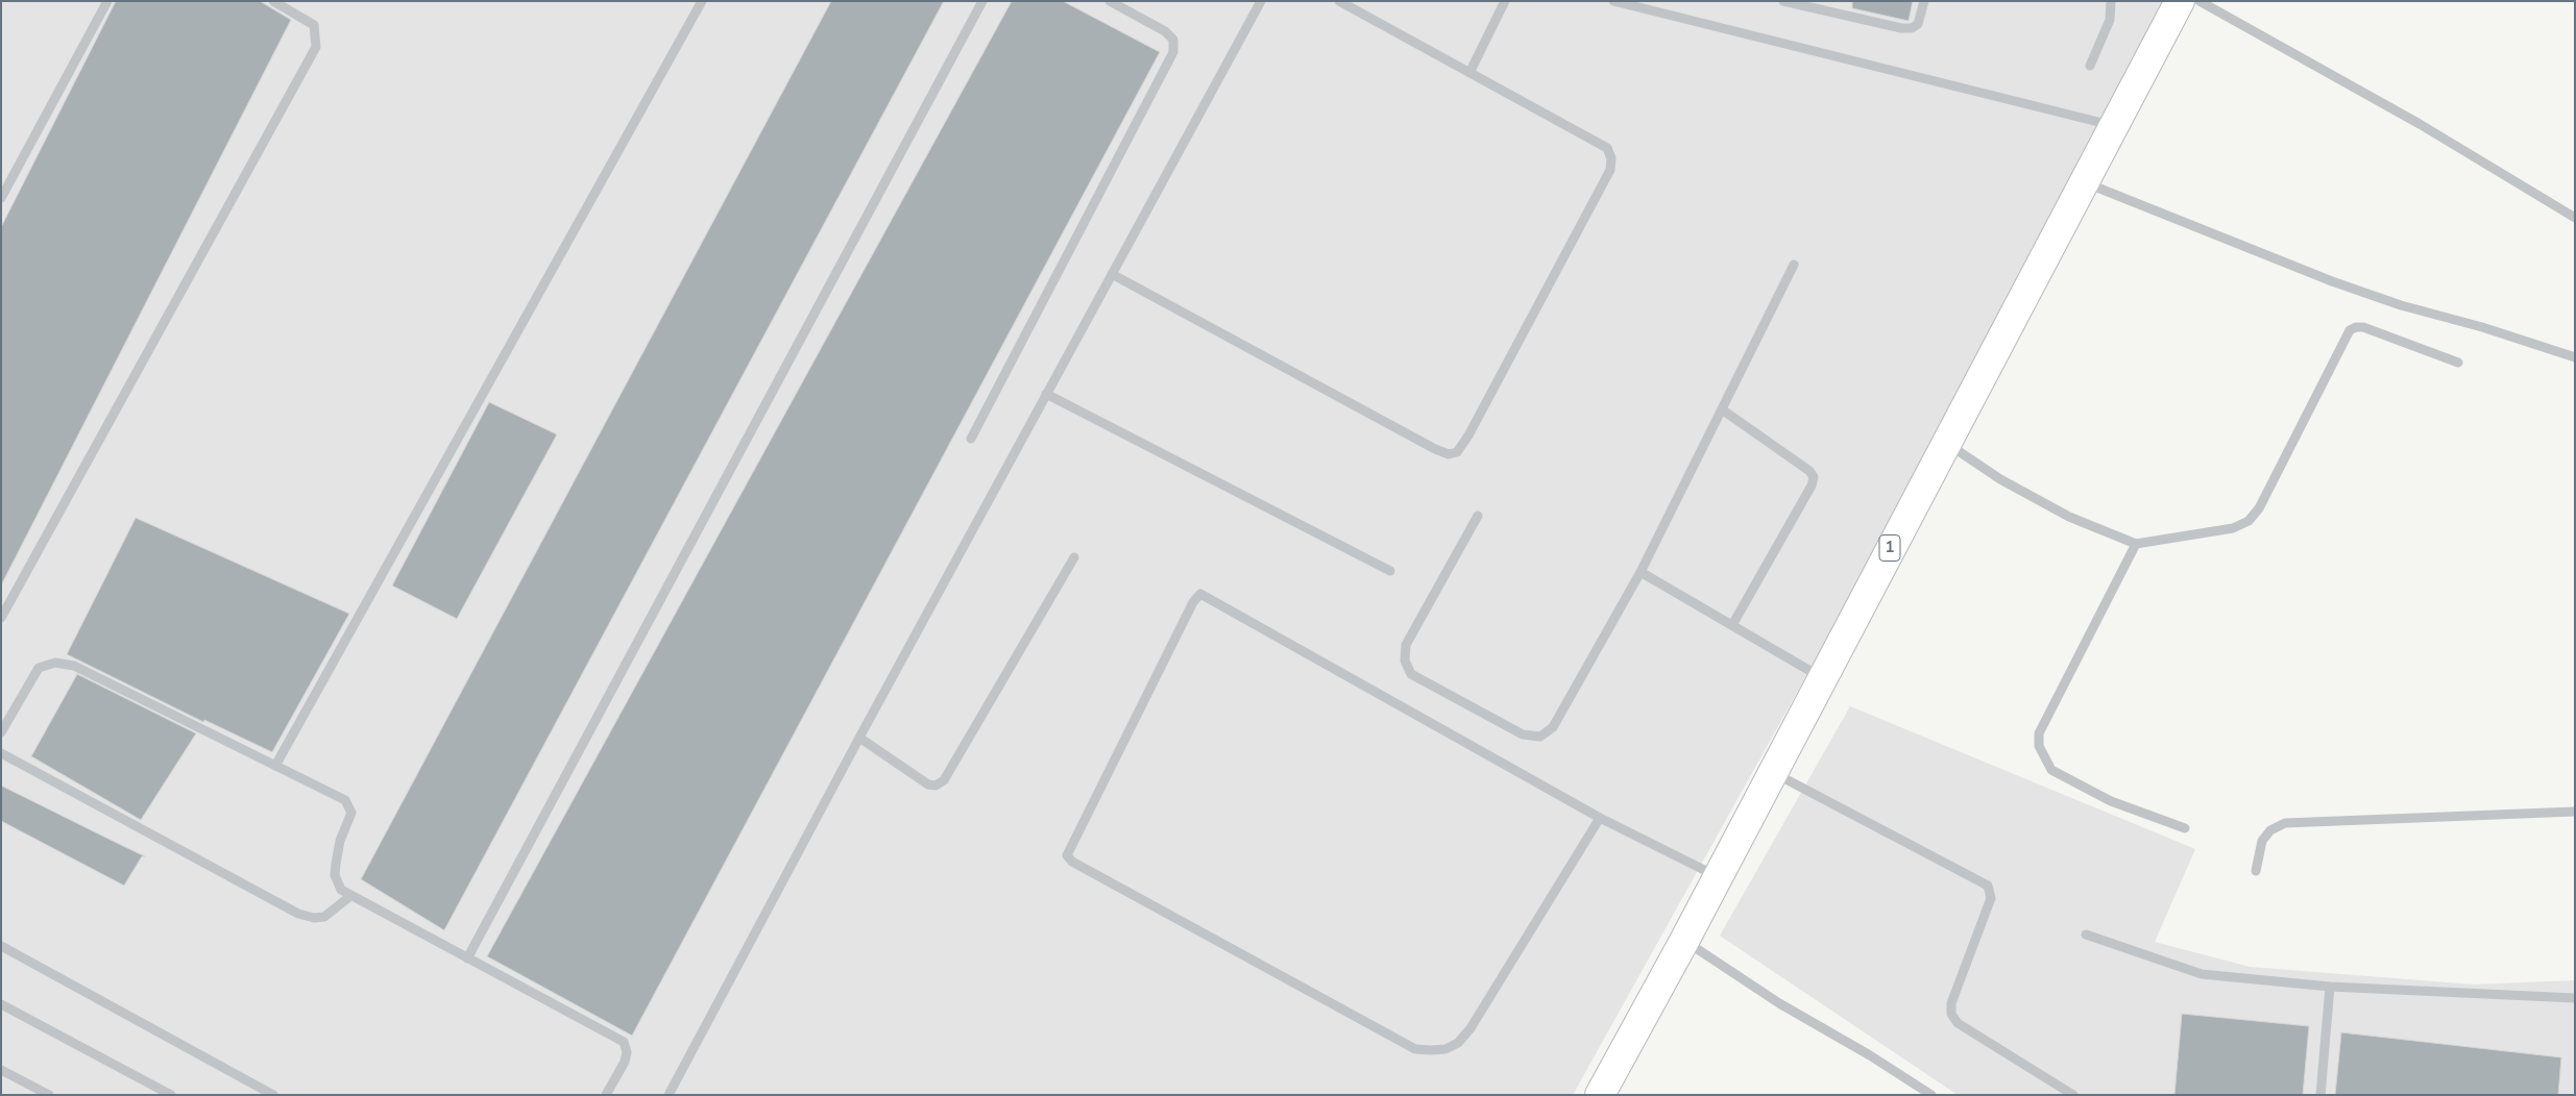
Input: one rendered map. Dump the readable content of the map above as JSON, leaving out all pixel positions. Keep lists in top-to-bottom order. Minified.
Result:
{"streets":{"highway":["1"]}}
